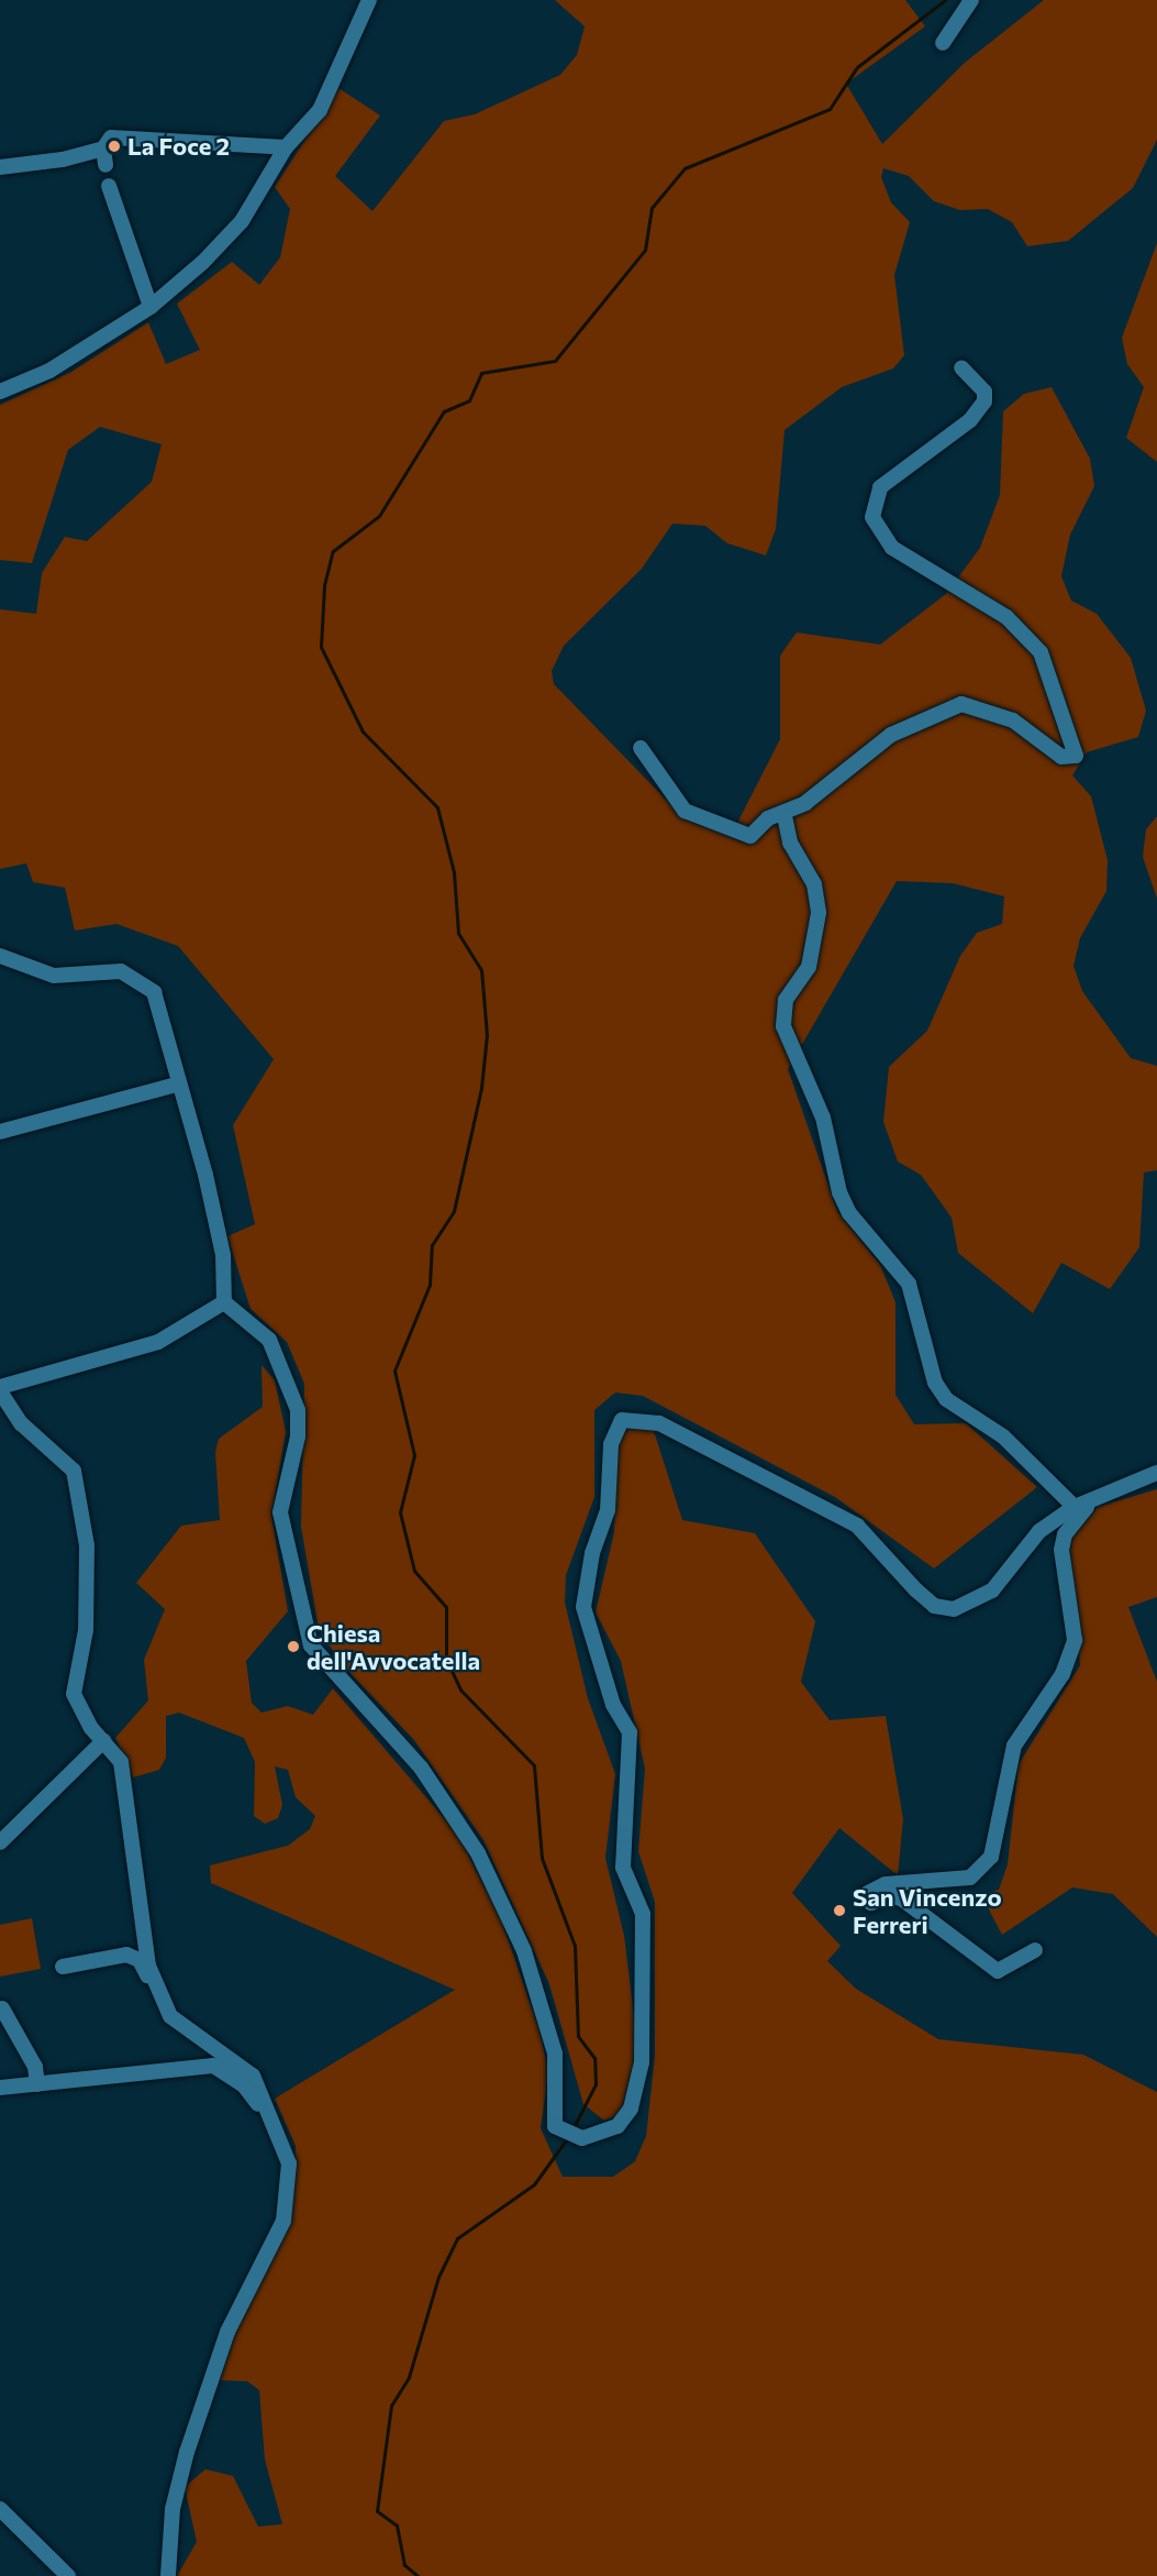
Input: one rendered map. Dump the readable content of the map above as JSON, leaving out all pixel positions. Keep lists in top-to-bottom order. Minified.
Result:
{"places":["La Foce 2","Chiesa dell'Avvocatella","San Vincenzo Ferreri"]}
